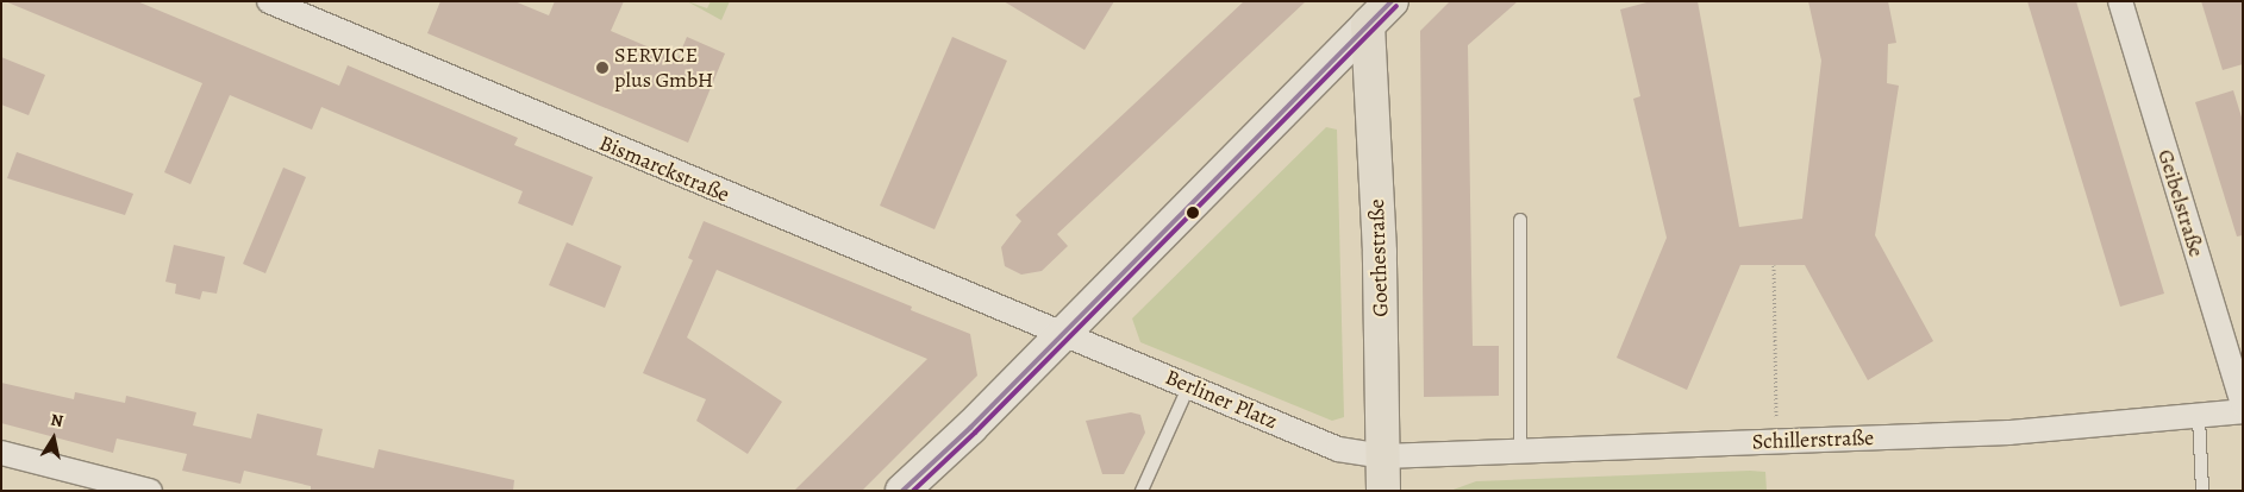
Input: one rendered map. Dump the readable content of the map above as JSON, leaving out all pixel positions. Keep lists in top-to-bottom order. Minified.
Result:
{"streets":{"main road":["Goethestraße"],"street":["Bismarckstraße","Geibelstraße","Berliner Platz","Schillerstraße"]},"crossings":[["Bismarckstraße","Berliner Platz"],["Goethestraße","Berliner Platz"],["Goethestraße","Schillerstraße"],["Berliner Platz","Schillerstraße"]],"places":["SERVICE plus GmbH"],"north":"top"}
